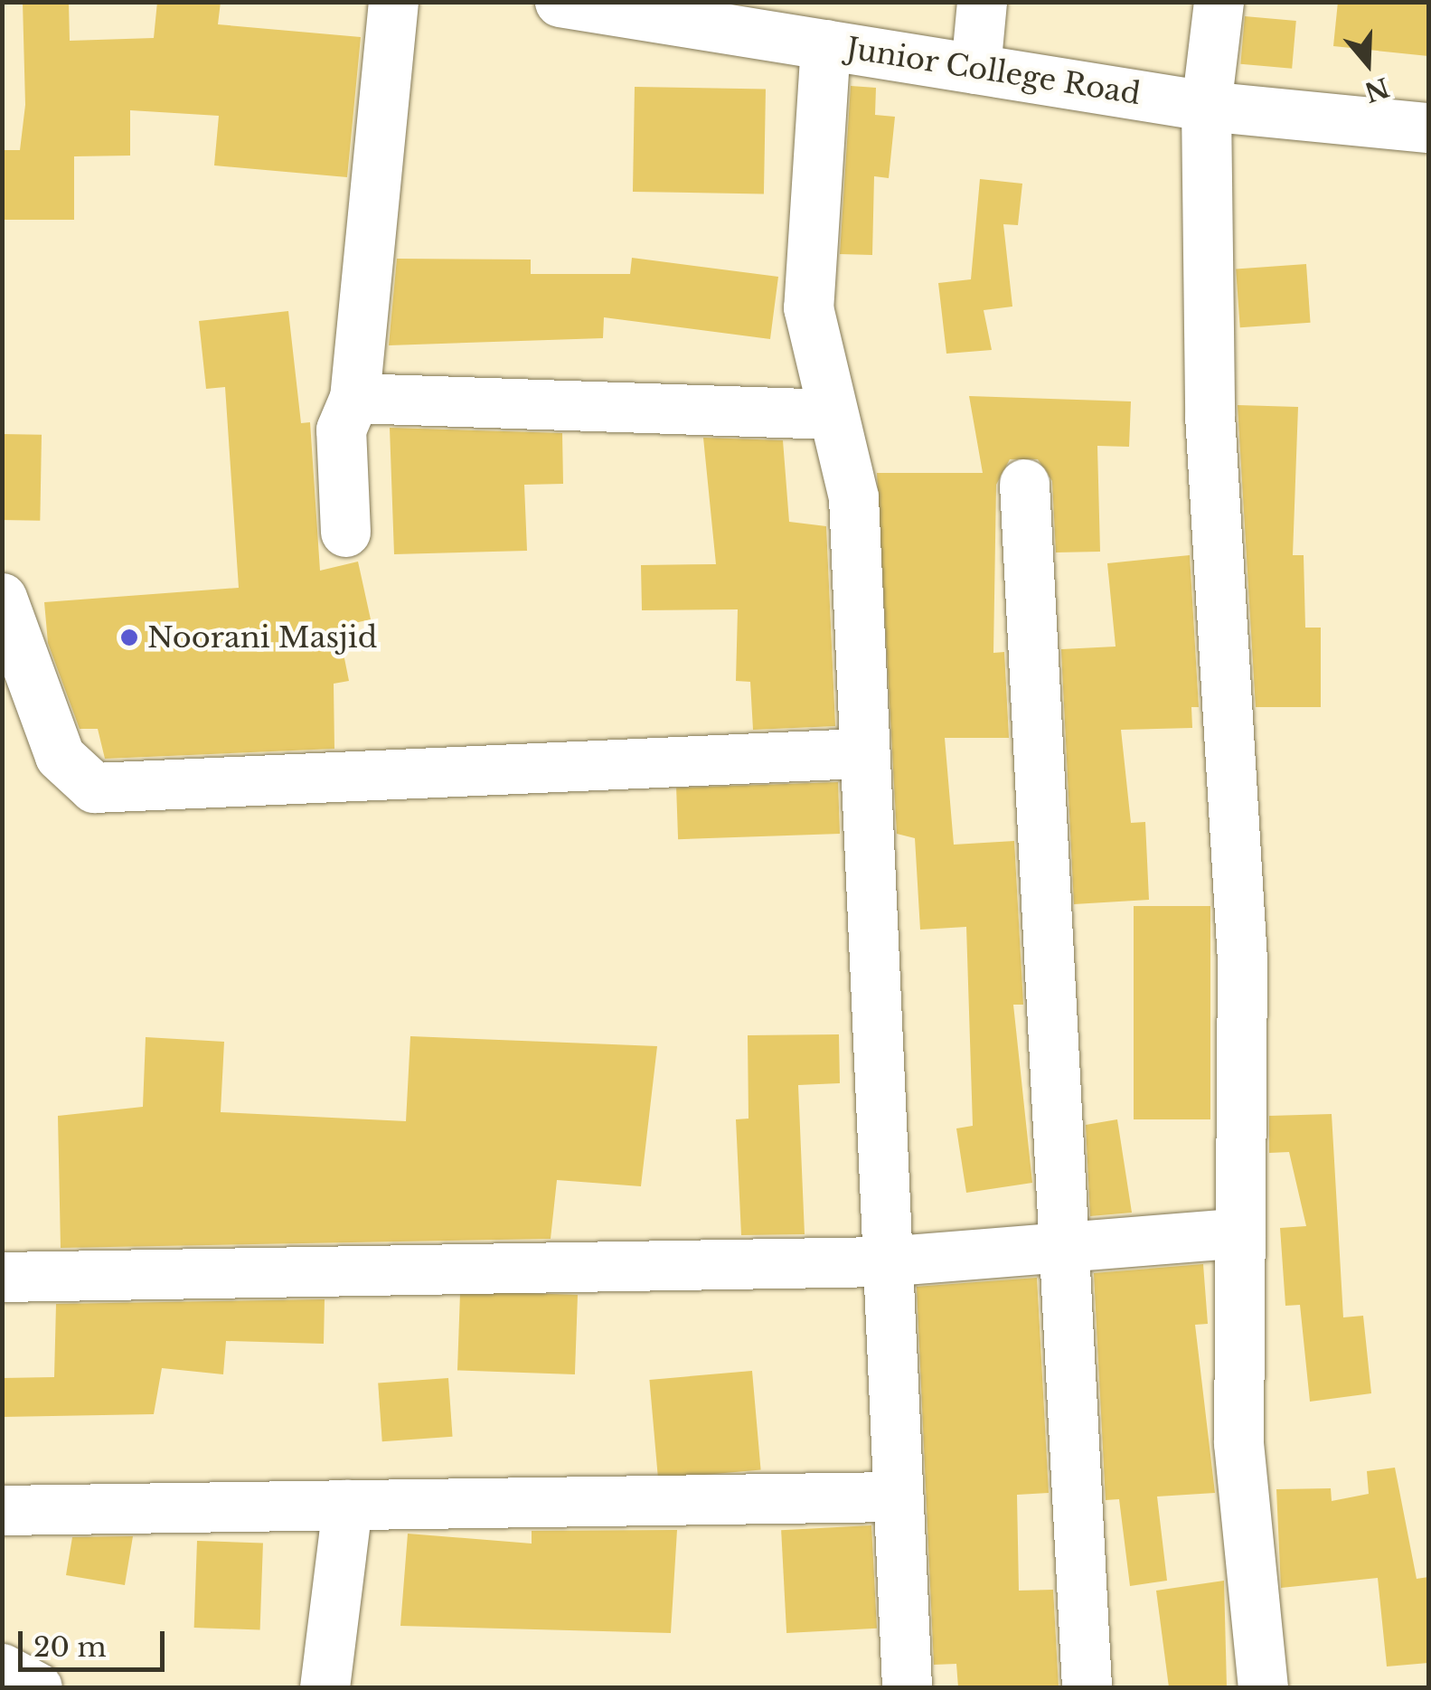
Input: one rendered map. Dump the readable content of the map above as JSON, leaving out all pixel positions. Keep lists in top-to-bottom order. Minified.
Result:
{"streets":{"street":["Junior College Road"]},"places":["Noorani Masjid"],"scale_bar":"20 m","north":"bottom"}
